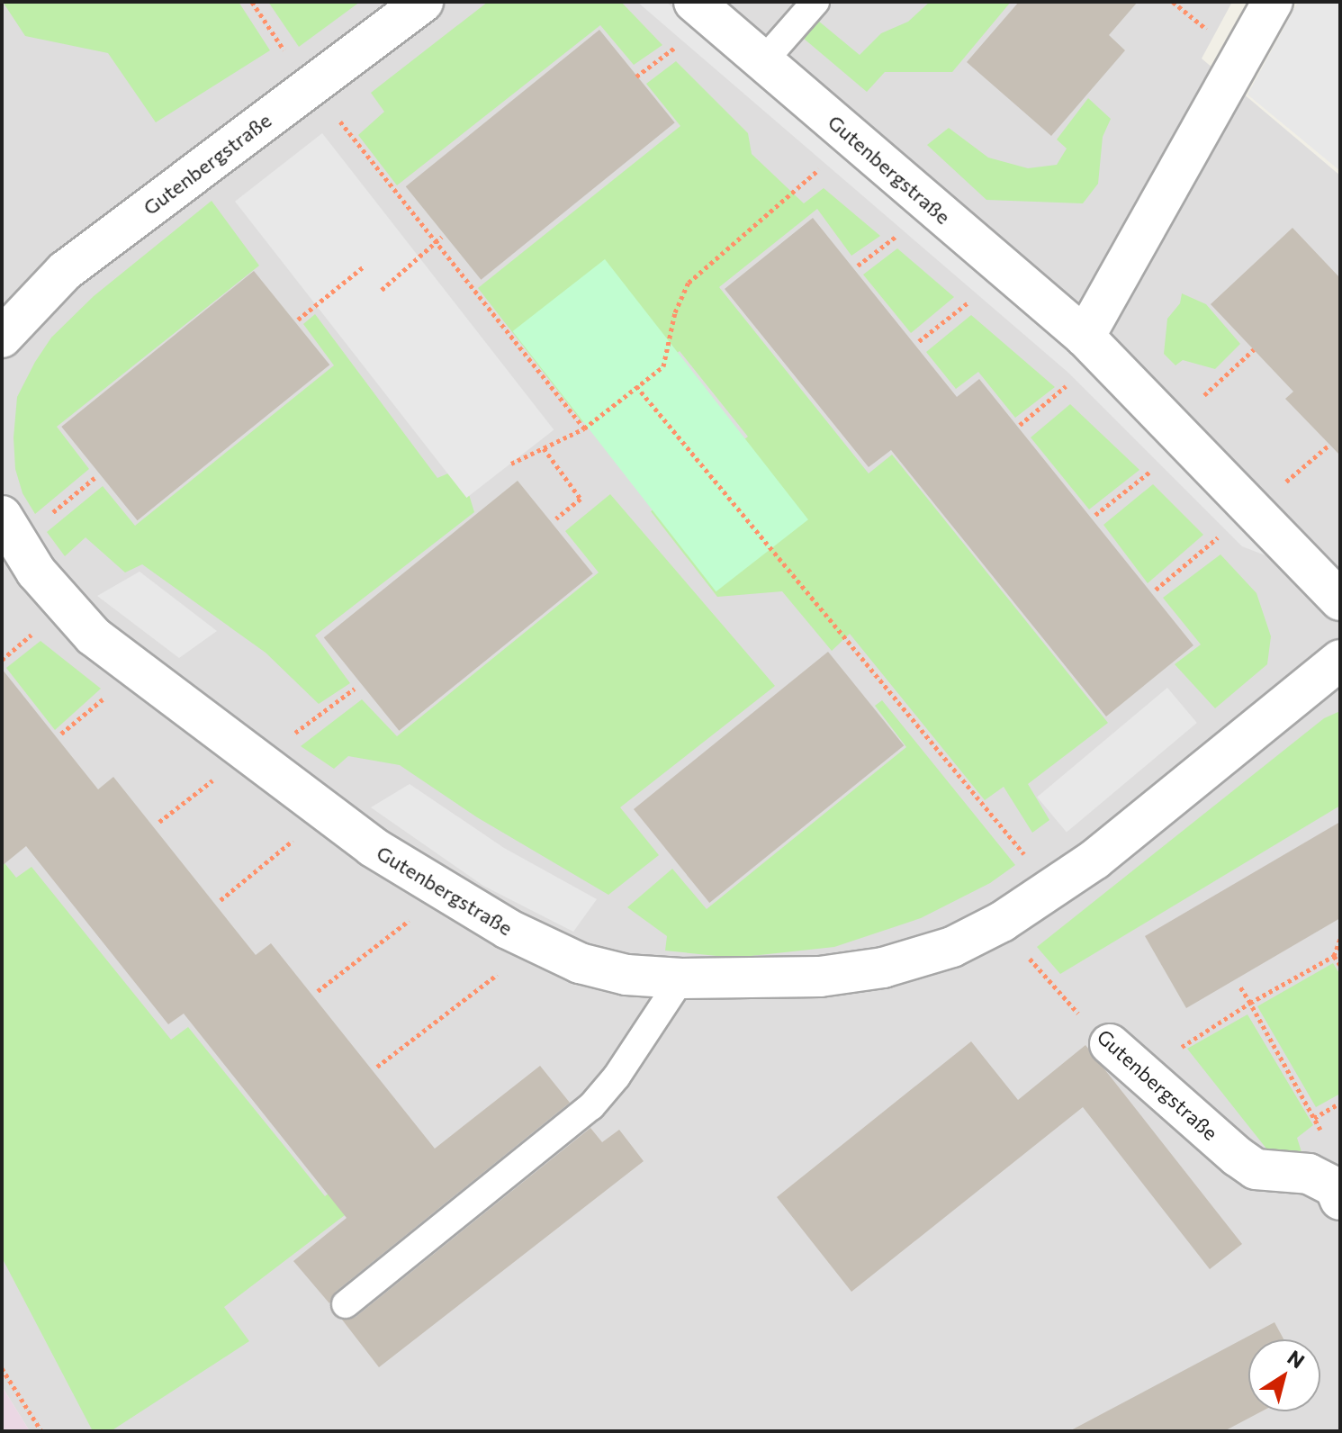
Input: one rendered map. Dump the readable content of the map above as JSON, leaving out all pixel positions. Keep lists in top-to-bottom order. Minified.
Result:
{"streets":{"street":["Gutenbergstraße"]},"north":"top right"}
